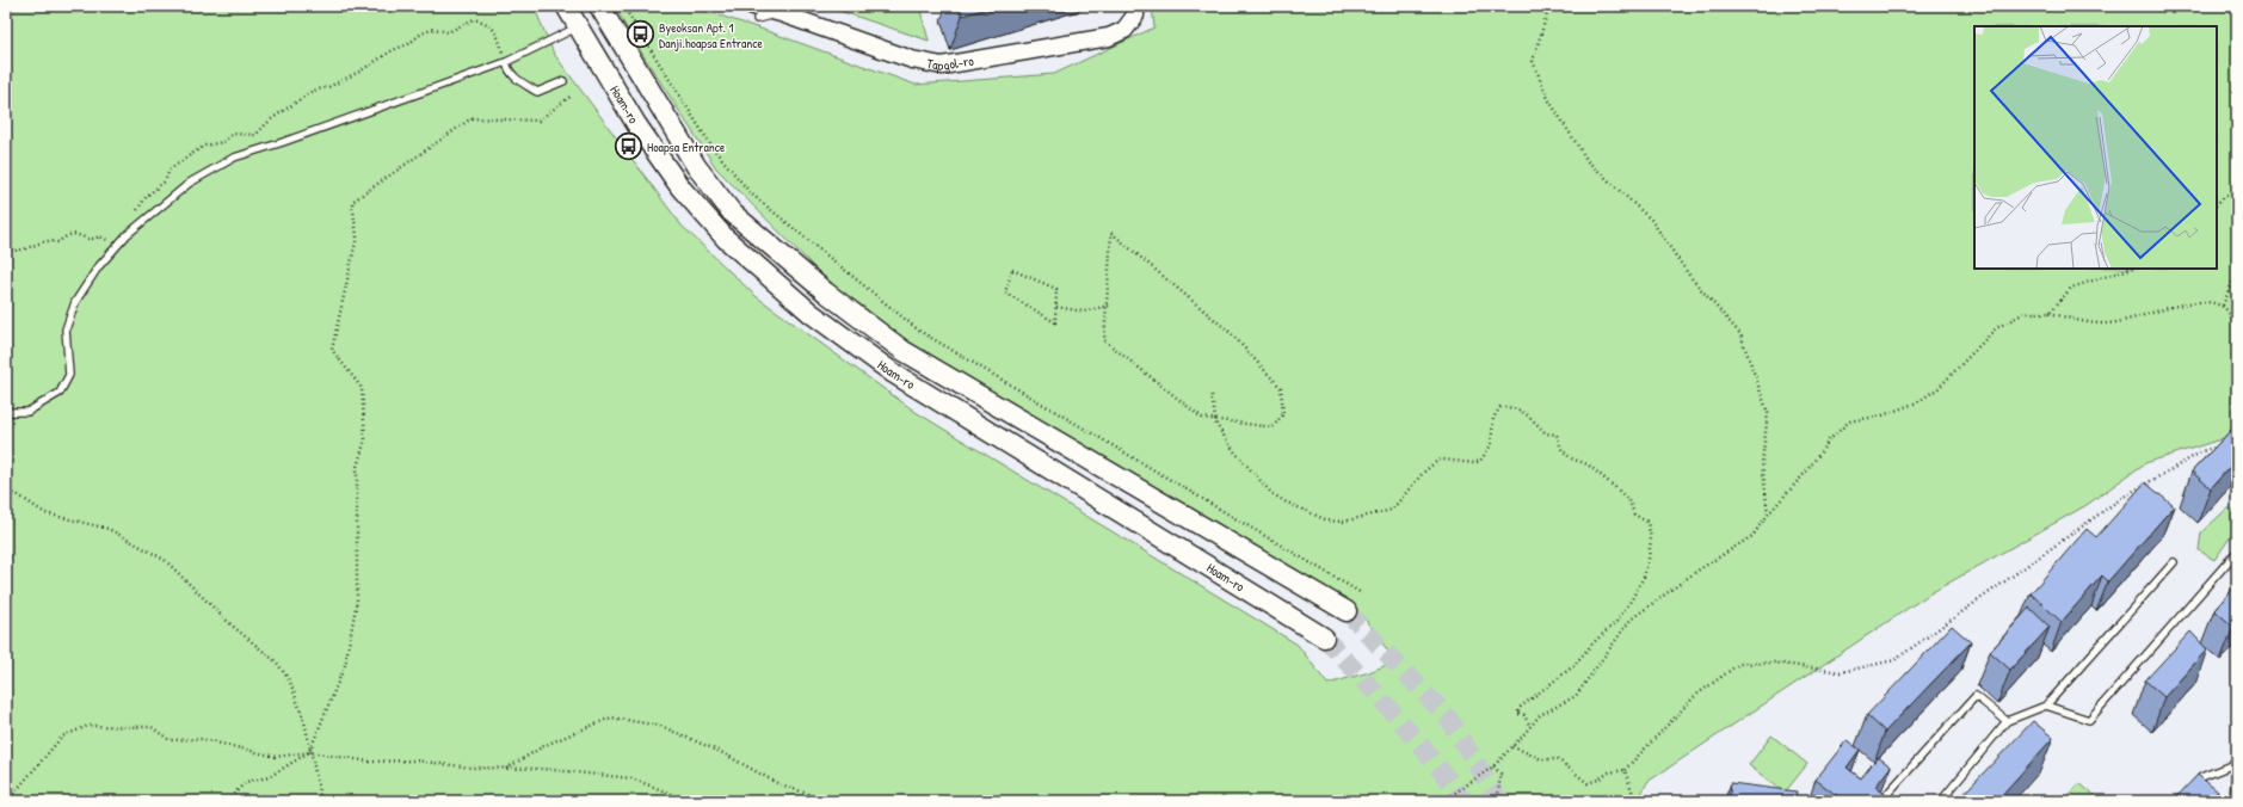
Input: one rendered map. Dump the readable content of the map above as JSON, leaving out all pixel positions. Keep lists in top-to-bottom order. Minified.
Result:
{"streets":{"main road":["Hoam-ro"],"street":["Tapgol-ro"]},"places":{"bus stop":["Byeoksan Apt. 1 Danji.hoapsa Entrance","Hoapsa Entrance"]}}
